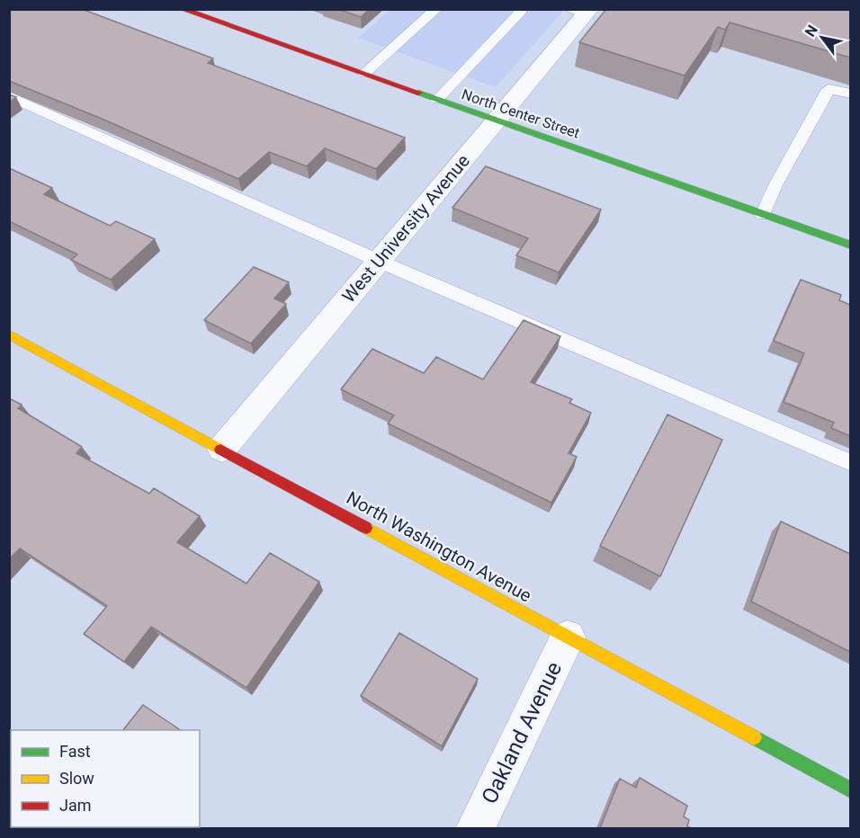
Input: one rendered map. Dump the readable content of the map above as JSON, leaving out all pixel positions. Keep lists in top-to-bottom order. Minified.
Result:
{"streets":{"street":["North Center Street","West University Avenue","North Washington Avenue","Oakland Avenue"]},"crossings":[["North Center Street","West University Avenue"],["West University Avenue","North Washington Avenue"],["North Washington Avenue","Oakland Avenue"]],"legend":["Fast","Slow","Jam"],"north":"top left"}
